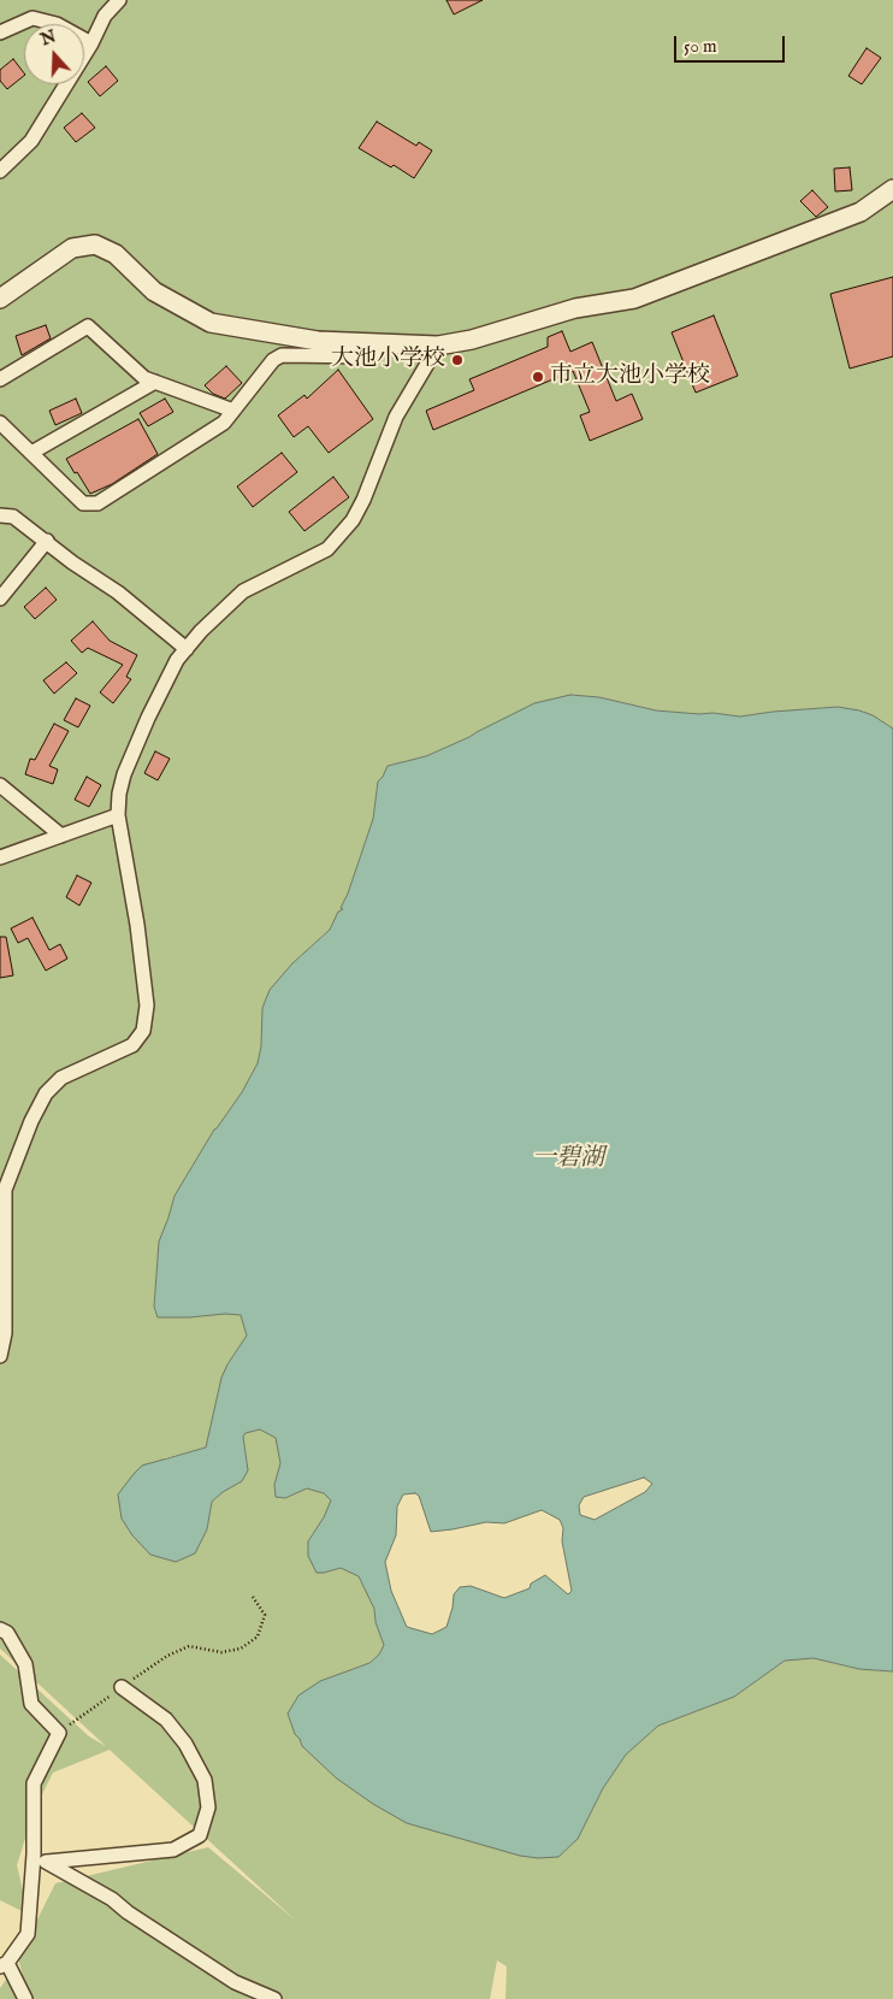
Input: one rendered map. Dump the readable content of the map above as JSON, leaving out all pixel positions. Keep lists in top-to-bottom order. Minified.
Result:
{"water":["一碧湖"],"places":["大池小学校","市立大池小学校"],"scale_bar":"50 m","north":"top"}
